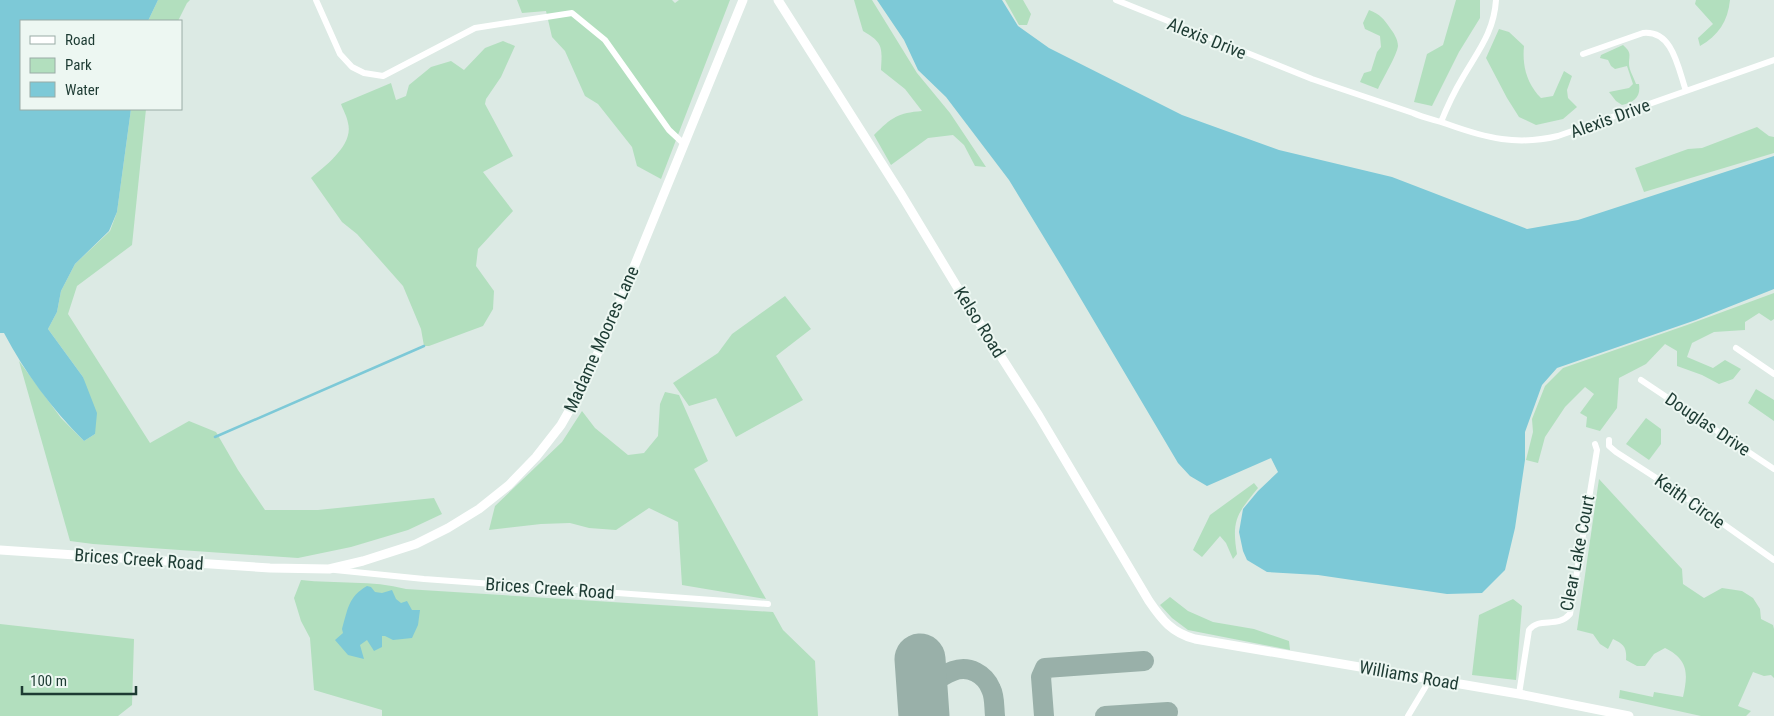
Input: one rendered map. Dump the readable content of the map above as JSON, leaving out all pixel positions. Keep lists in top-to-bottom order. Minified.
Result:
{"streets":{"street":["Alexis Drive","Kelso Road","Madame Moores Lane","Douglas Drive","Keith Circle","Clear Lake Court","Brices Creek Road","Williams Road"]},"crossings":[["Kelso Road","Williams Road"],["Madame Moores Lane","Brices Creek Road"],["Clear Lake Court","Williams Road"]],"legend":["Road","Park","Water"],"scale_bar":"100 m"}
